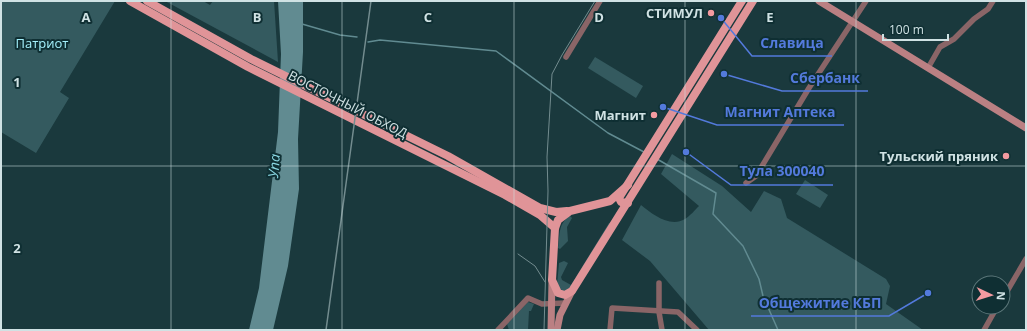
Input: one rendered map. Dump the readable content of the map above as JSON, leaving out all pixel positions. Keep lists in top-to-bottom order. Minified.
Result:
{"streets":{"main road":["ВОСТОЧНЫЙ ОБХОД"]},"water":["Упа"],"parks":["Патриот"],"places":["СТИМУЛ","Славица","Сбербанк","Магнит Аптека","Магнит","Тула 300040","Тульский пряник","Общежитие КБП"],"scale_bar":"100 m","north":"right","grid":{"columns":["A","B","C","D","E"],"rows":["1","2"]}}
